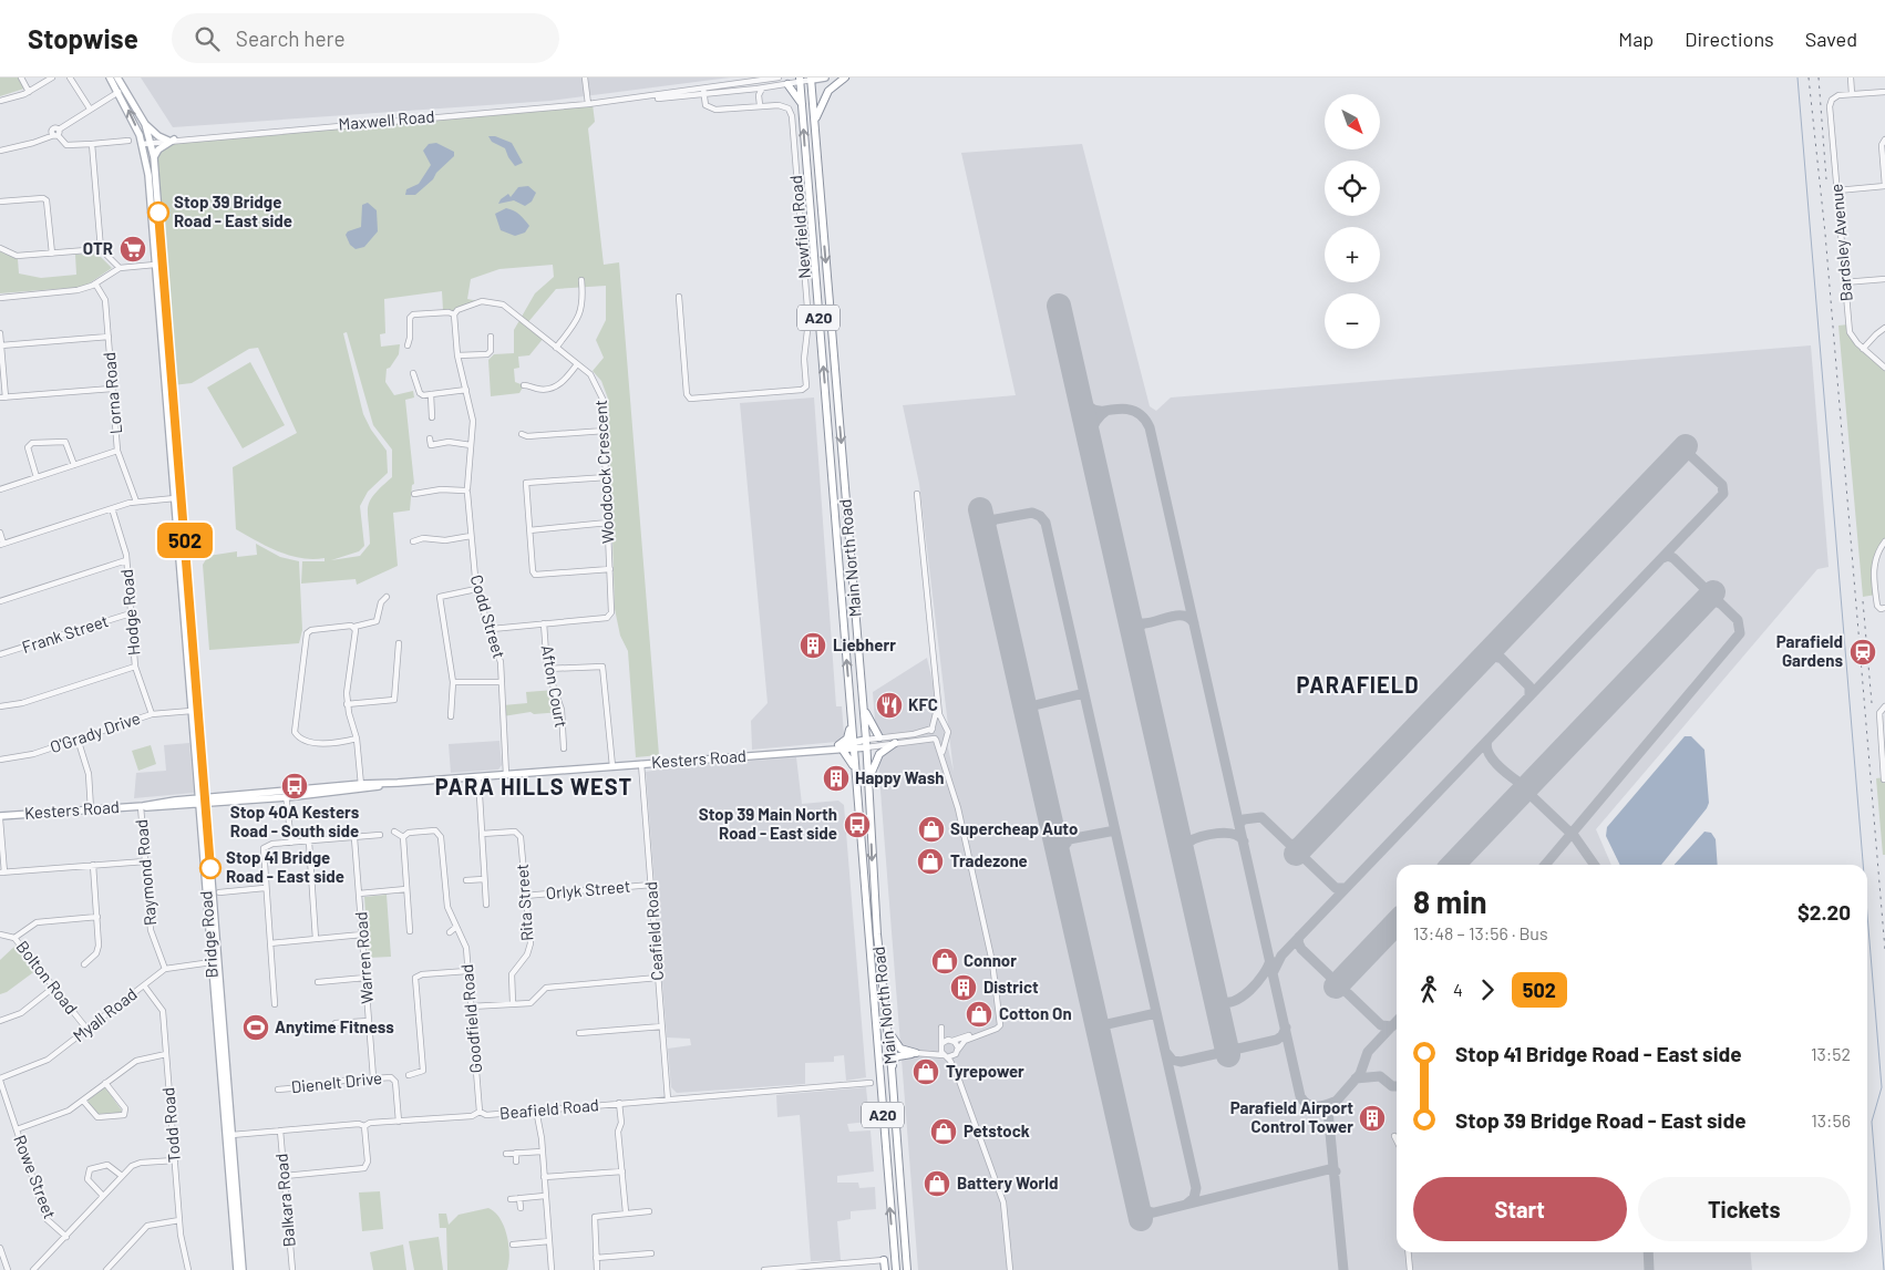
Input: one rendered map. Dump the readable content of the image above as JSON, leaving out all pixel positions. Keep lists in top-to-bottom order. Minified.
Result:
{"streets":{"highway":["A20","Main North Road"],"main road":["Kesters Road","Bridge Road"],"street":["Maxwell Road","Newfield Road","Bardsley Avenue","Lorna Road","Woodcock Crescent","Hodge Road","Codd Street","Frank Street","Afton Court","O'Grady Drive","Raymond Road","Orlyk Street","Rita Street","Ceafield Road","Warren Road","Bolton Road","Myall Road","Goodfield Road","Dienelt Drive","Beafield Road","Todd Road","Rowe Street","Balkara Road"]},"crossings":[["Maxwell Road","Newfield Road"],["Maxwell Road","Main North Road"],["Maxwell Road","Bridge Road"],["Woodcock Crescent","Codd Street"],["Woodcock Crescent","Afton Court"],["Main North Road","Kesters Road"],["Hodge Road","Frank Street"],["Hodge Road","O'Grady Drive"],["Codd Street","Kesters Road"],["O'Grady Drive","Bridge Road"],["Kesters Road","Raymond Road"],["Kesters Road","Ceafield Road"],["Kesters Road","Bridge Road"],["Raymond Road","Myall Road"],["Orlyk Street","Rita Street"],["Orlyk Street","Ceafield Road"],["Ceafield Road","Beafield Road"],["Bridge Road","Beafield Road"],["Warren Road","Dienelt Drive"],["Bolton Road","Myall Road"],["Myall Road","Todd Road"],["Myall Road","Rowe Street"],["Goodfield Road","Beafield Road"],["Dienelt Drive","Beafield Road"],["Beafield Road","Balkara Road"]],"districts":["PARAFIELD","PARA HILLS WEST"],"places":{"other":["Stop 39 Bridge Road - East side","Stop 41 Bridge Road - East side"],"supermarket":["OTR"],"building":["Liebherr","Happy Wash","District","Parafield Airport Control Tower"],"station":["Parafield Gardens"],"restaurant":["KFC"],"bus stop":["Stop 40A Kesters Road - South side","Stop 39 Main North Road - East side"],"shop":["Supercheap Auto","Tradezone","Connor","Cotton On","Tyrepower","Petstock","Battery World"],"sports":["Anytime Fitness"]},"lines":["bus line 502"],"north":"bottom right","page":{"header":"Stopwise","search":"Search here","nav":["Map","Directions","Saved"],"on_map":"502","map_buttons":["+","−"],"heading":["8 min","13:48 – 13:56 · Bus","$2.20"],"legs":["4","502"],"list":[{"name":"Stop 41 Bridge Road - East side","value":"13:52"},{"name":"Stop 39 Bridge Road - East side","value":"13:56"}],"buttons":["Start","Tickets"]}}
